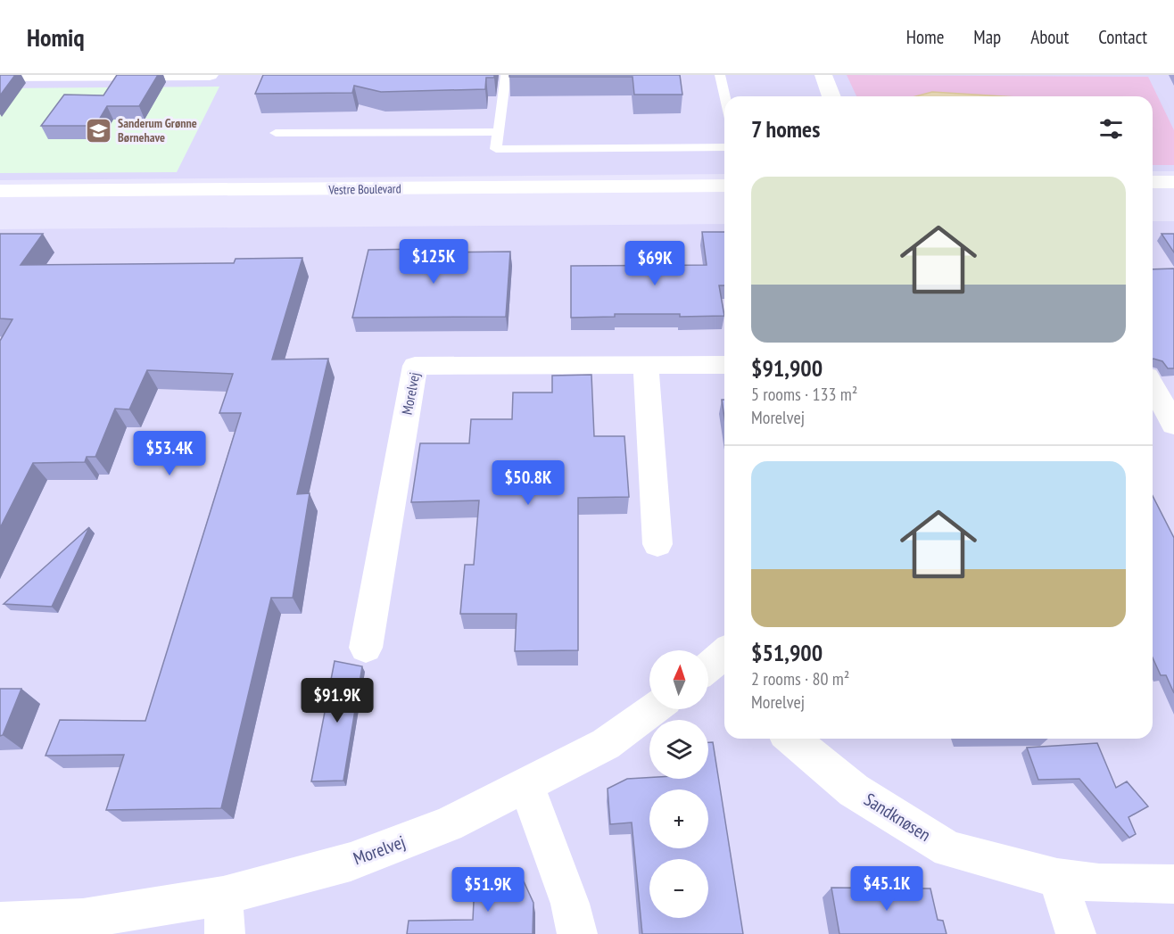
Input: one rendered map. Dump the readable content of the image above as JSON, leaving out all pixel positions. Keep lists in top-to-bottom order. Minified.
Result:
{"streets":{"street":["Vestre Boulevard","Morelvej","Sandknøsen"]},"places":{"school or university":["Sanderum Grønne Børnehave"]},"north":"top","page":{"header":"Homiq","nav":["Home","Map","About","Contact"],"heading":"7 homes","list":[{"name":"$91,900","note":"5 rooms · 133 m² · Morelvej"},{"name":"$51,900","note":"2 rooms · 80 m² · Morelvej"}],"price":["$125K","$69K","$53.4K","$50.8K","$91.9K","$45.1K","$51.9K"],"map_buttons":["+","−"]}}
